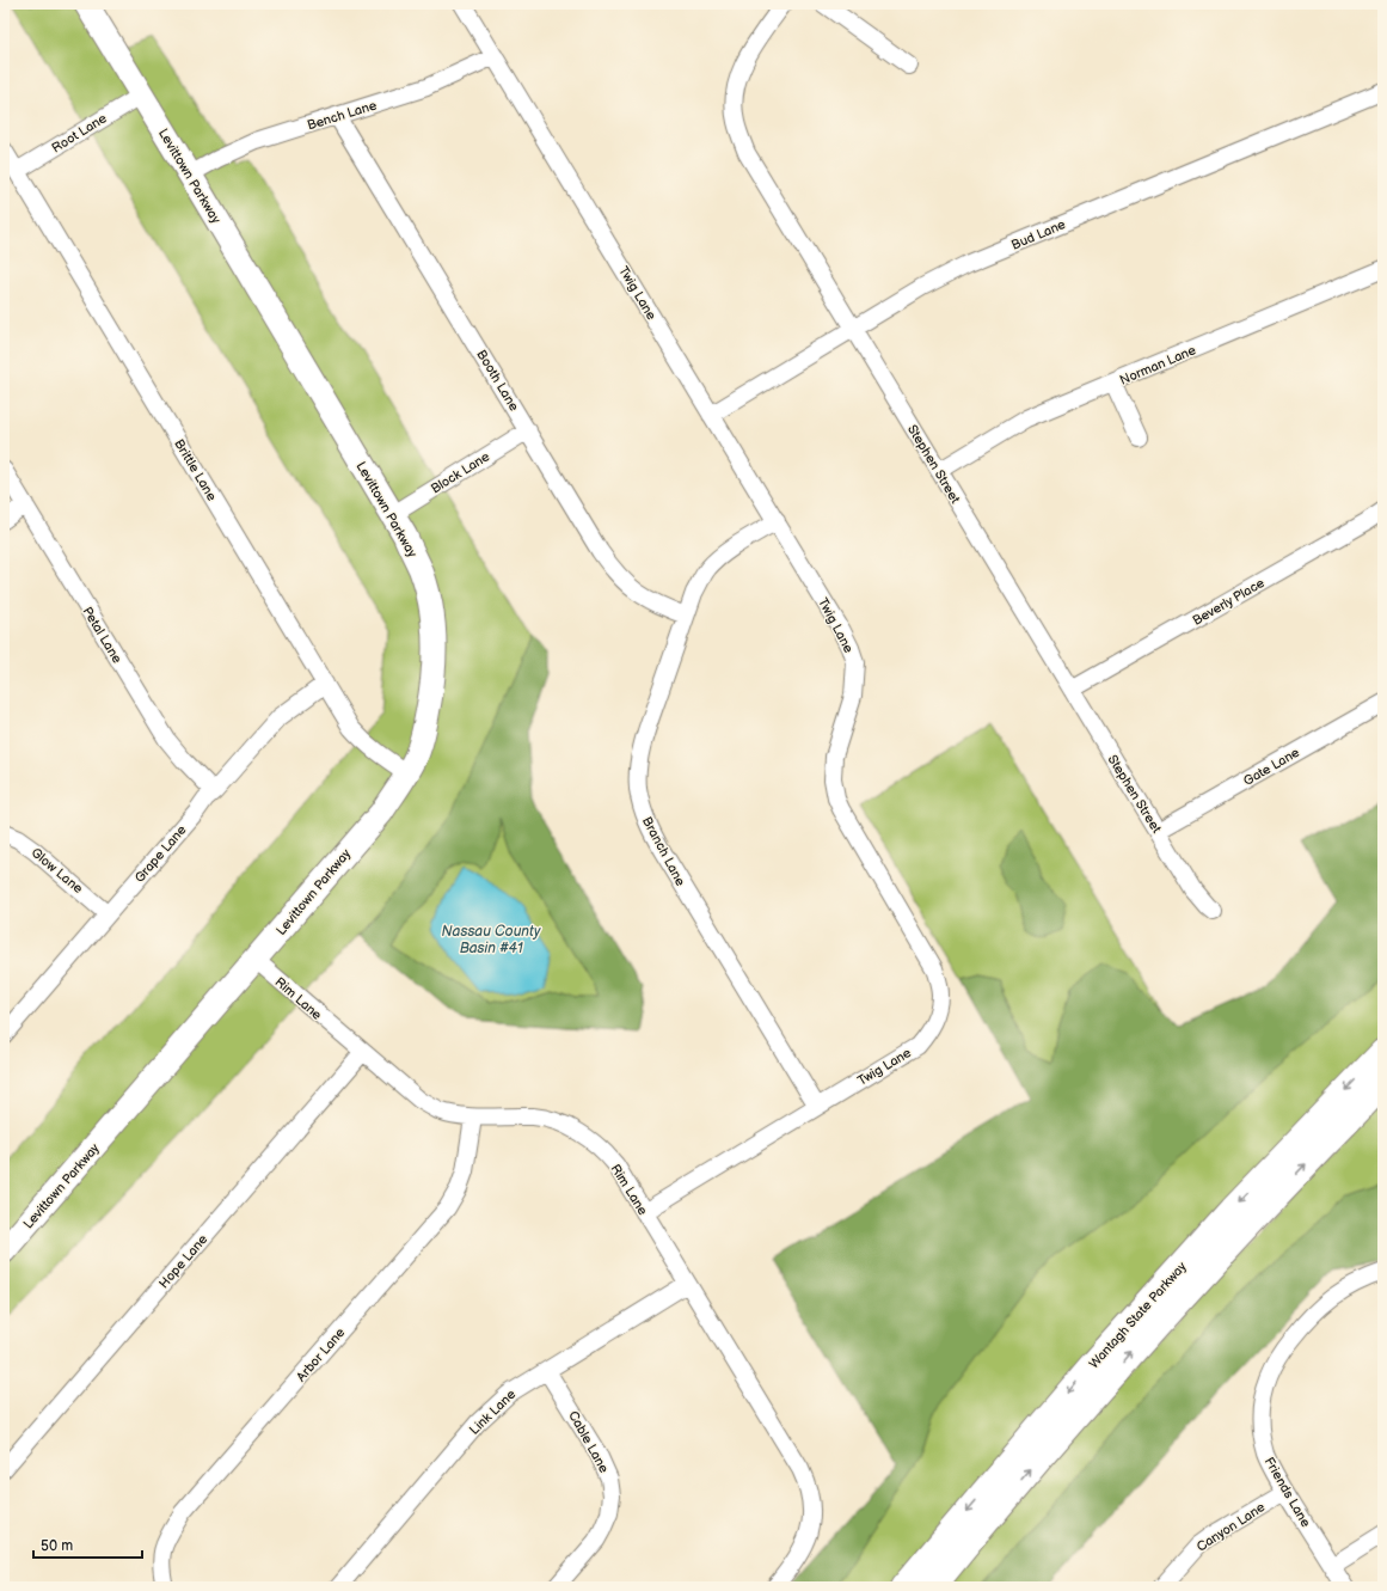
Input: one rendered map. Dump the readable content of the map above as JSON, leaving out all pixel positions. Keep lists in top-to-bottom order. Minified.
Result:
{"streets":{"highway":["Wantagh State Parkway"],"street":["Bench Lane","Root Lane","Levittown Parkway","Bud Lane","Twig Lane","Norman Lane","Booth Lane","Stephen Street","Brittle Lane","Block Lane","Beverly Place","Petal Lane","Gate Lane","Branch Lane","Grape Lane","Glow Lane","Rim Lane","Hope Lane","Arbor Lane","Link Lane","Cable Lane","Friends Lane","Canyon Lane"]},"crossings":[["Bench Lane","Levittown Parkway"],["Bench Lane","Twig Lane"],["Bench Lane","Booth Lane"],["Root Lane","Levittown Parkway"],["Root Lane","Brittle Lane"],["Levittown Parkway","Brittle Lane"],["Levittown Parkway","Block Lane"],["Levittown Parkway","Rim Lane"],["Bud Lane","Twig Lane"],["Bud Lane","Stephen Street"],["Twig Lane","Branch Lane"],["Twig Lane","Rim Lane"],["Norman Lane","Stephen Street"],["Booth Lane","Block Lane"],["Booth Lane","Branch Lane"],["Stephen Street","Beverly Place"],["Stephen Street","Gate Lane"],["Brittle Lane","Grape Lane"],["Petal Lane","Grape Lane"],["Grape Lane","Glow Lane"],["Rim Lane","Hope Lane"],["Rim Lane","Arbor Lane"],["Rim Lane","Link Lane"],["Link Lane","Cable Lane"],["Friends Lane","Canyon Lane"]],"water":["Nassau County Basin #41"],"scale_bar":"50 m"}
